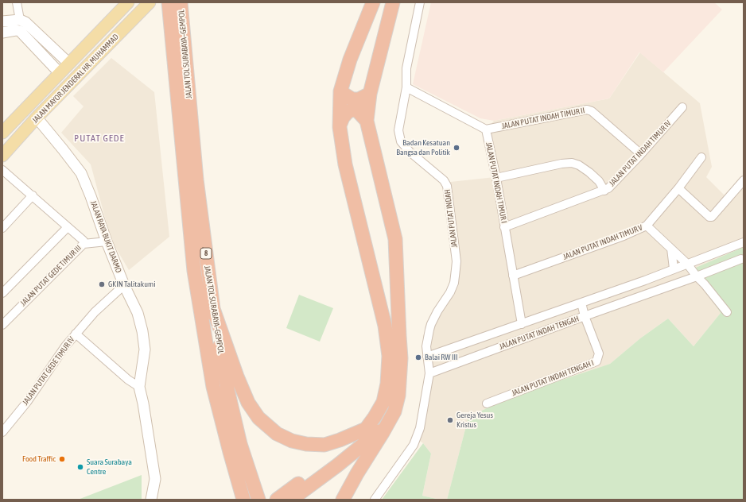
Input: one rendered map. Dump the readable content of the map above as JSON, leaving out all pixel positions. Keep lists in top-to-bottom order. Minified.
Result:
{"streets":{"highway":["JALAN TOL SURABAYA–GEMPOL","8"],"main road":["JALAN MAYOR JENDERAL HR. MUHAMMAD"],"street":["JALAN PUTAT INDAH TIMUR II","JALAN PUTAT INDAH TIMUR IV","JALAN PUTAT INDAH TIMUR I","JALAN PUTAT INDAH","JALAN RAYA BUKIT DARMO","JALAN PUTAT INDAH TIMUR V","JALAN PUTAT GEDE TIMUR III","JALAN PUTAT INDAH TENGAH","JALAN PUTAT GEDE TIMUR IV","JALAN PUTAT INDAH TENGAH I"]},"crossings":[["JALAN MAYOR JENDERAL HR. MUHAMMAD","JALAN RAYA BUKIT DARMO"],["JALAN PUTAT INDAH TIMUR II","JALAN PUTAT INDAH TIMUR IV"],["JALAN PUTAT INDAH TIMUR II","JALAN PUTAT INDAH TIMUR I"],["JALAN PUTAT INDAH TIMUR IV","JALAN PUTAT INDAH TIMUR I"],["JALAN PUTAT INDAH TIMUR I","JALAN PUTAT INDAH TIMUR V"],["JALAN PUTAT INDAH TIMUR I","JALAN PUTAT INDAH TENGAH"],["JALAN PUTAT INDAH","JALAN PUTAT INDAH TENGAH"],["JALAN RAYA BUKIT DARMO","JALAN PUTAT GEDE TIMUR III"],["JALAN RAYA BUKIT DARMO","JALAN PUTAT GEDE TIMUR IV"],["JALAN PUTAT INDAH TENGAH","JALAN PUTAT INDAH TENGAH I"]],"districts":["PUTAT GEDE"],"places":["Badan Kesatuan Bangsa dan Politik","GKIN Talitakumi","Balai RW III","Gereja Yesus Kristus","Food Traffic","Suara Surabaya Centre"]}
